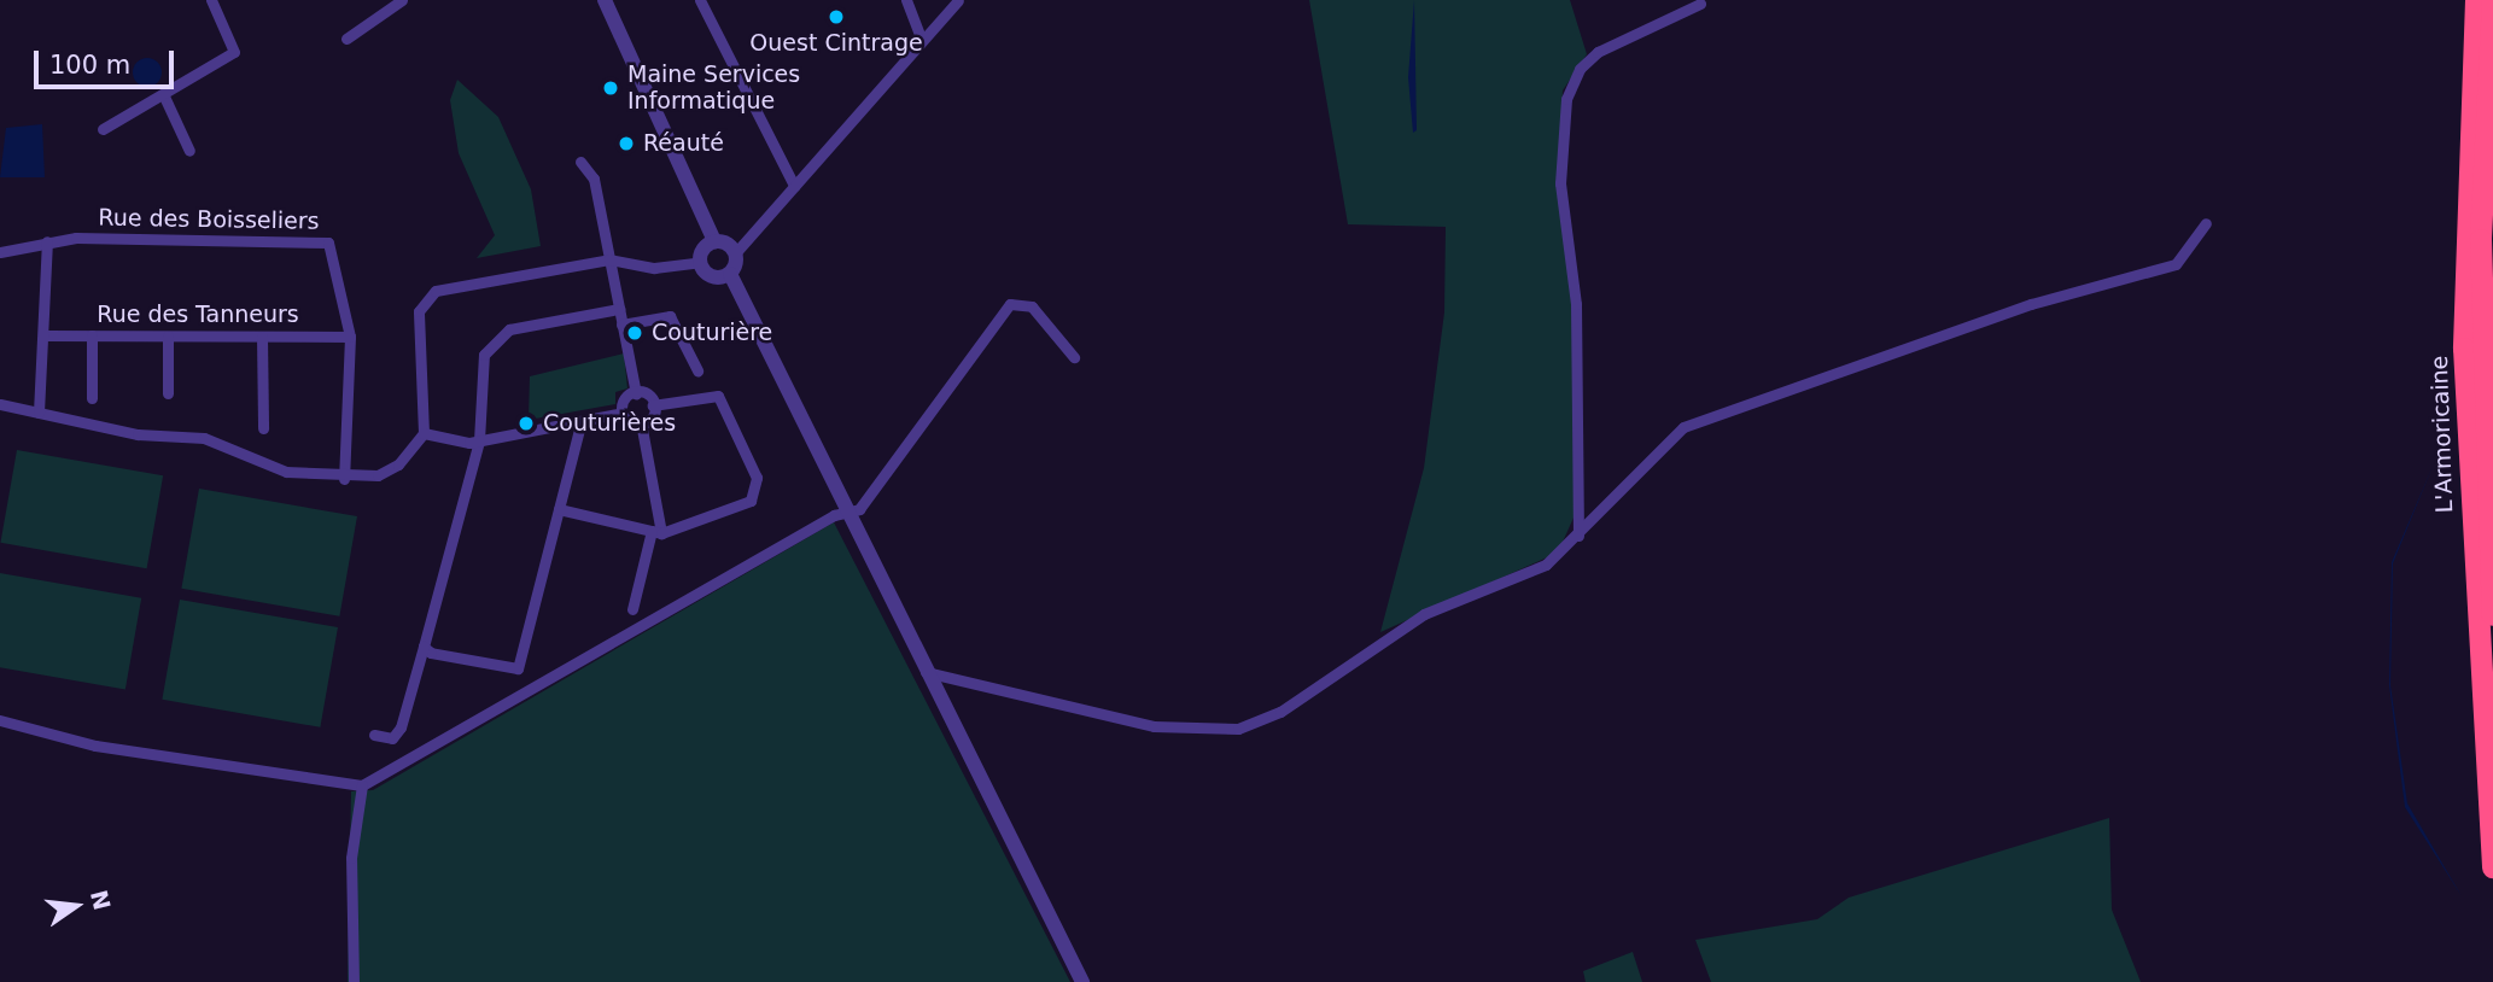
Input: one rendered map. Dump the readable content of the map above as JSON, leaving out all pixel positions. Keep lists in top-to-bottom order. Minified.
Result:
{"streets":{"highway":["L'Armoricaine"],"street":["Rue des Boisseliers","Rue des Tanneurs"]},"crossings":[["Rue des Boisseliers","Rue des Tanneurs"]],"places":["Ouest Cintrage","Maine Services Informatique","Réauté","Couturière","Couturières"],"scale_bar":"100 m","north":"right"}
